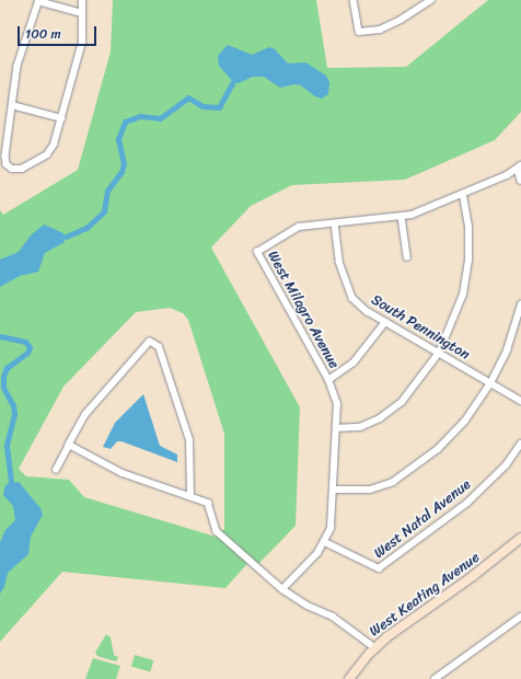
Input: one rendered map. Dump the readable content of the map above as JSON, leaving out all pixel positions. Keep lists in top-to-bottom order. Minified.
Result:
{"streets":{"street":["West Milagro Avenue","South Pennington","West Natal Avenue","West Keating Avenue"]},"crossings":[["West Milagro Avenue","South Pennington"],["West Milagro Avenue","West Natal Avenue"]],"scale_bar":"100 m"}
